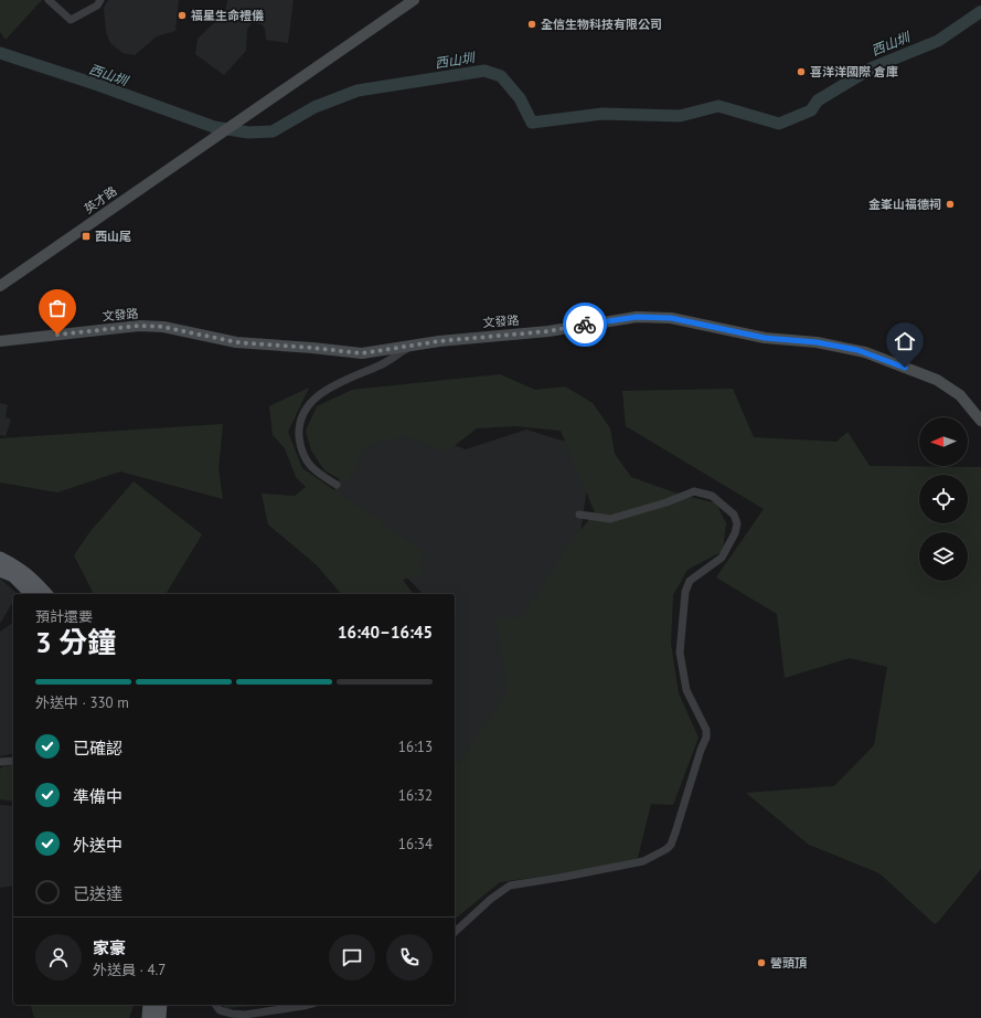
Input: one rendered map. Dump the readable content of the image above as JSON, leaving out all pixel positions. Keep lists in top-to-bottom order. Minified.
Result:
{"streets":{"street":["英才路","文發路"]},"water":["西山圳"],"places":{"other":["福星生命禮儀","全信生物科技有限公司","喜洋洋國際 倉庫","金峯山福德祠","營頭頂"],"transit":["西山尾"]},"north":"left","page":{"heading":["3 分鐘","預計還要","16:40–16:45"],"panel":["家豪","外送員 · 4.7"],"bar":"外送中 · 330 m","list":[["已確認","16:13"],["準備中","16:32"],["外送中","16:34"],"已送達"]}}
